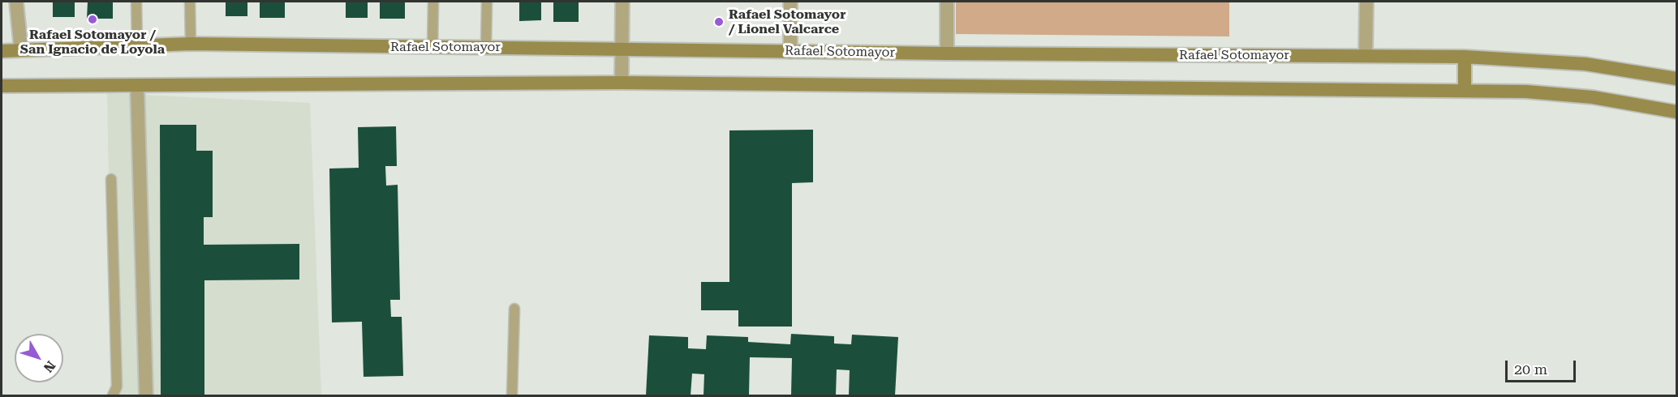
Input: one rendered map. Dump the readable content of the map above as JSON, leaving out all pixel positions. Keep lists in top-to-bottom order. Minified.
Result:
{"streets":{"main road":["Rafael Sotomayor"]},"places":["Rafael Sotomayor / San Ignacio de Loyola","Rafael Sotomayor / Lionel Valcarce"],"scale_bar":"20 m","north":"bottom right"}
